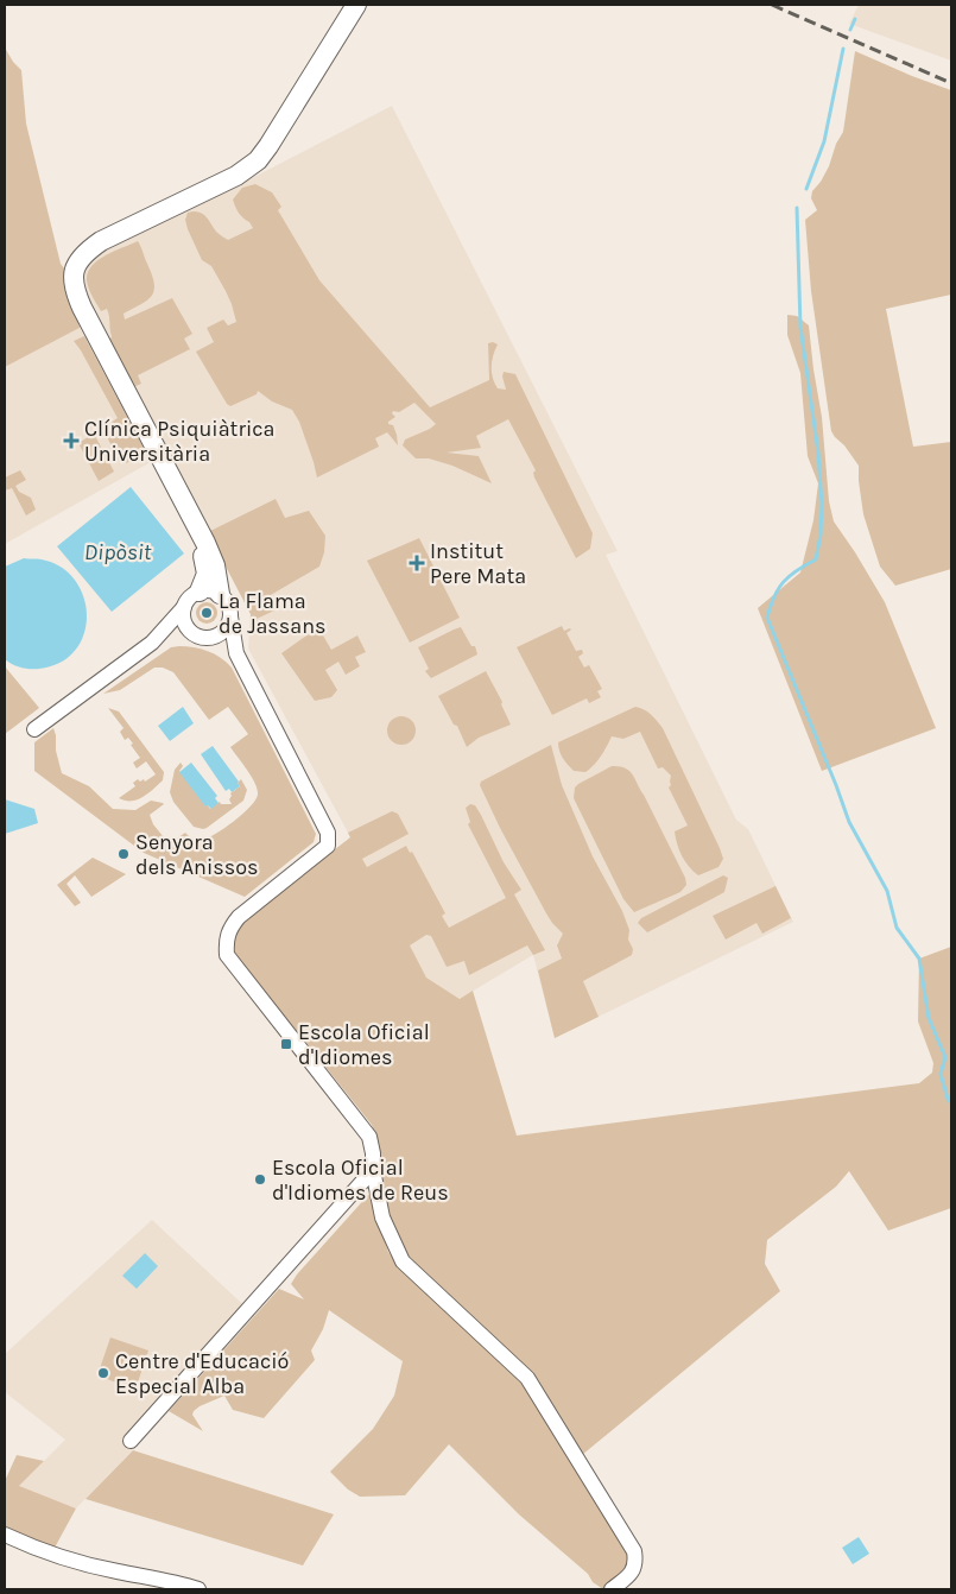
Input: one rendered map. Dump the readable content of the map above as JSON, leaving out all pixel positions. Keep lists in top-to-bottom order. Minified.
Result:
{"water":["Dipòsit"],"places":{"health":["Clínica Psiquiàtrica Universitària","Institut Pere Mata"],"other":["La Flama de Jassans","Senyora dels Anissos","Escola Oficial d'Idiomes de Reus","Centre d'Educació Especial Alba"],"transit":["Escola Oficial d'Idiomes"]}}
